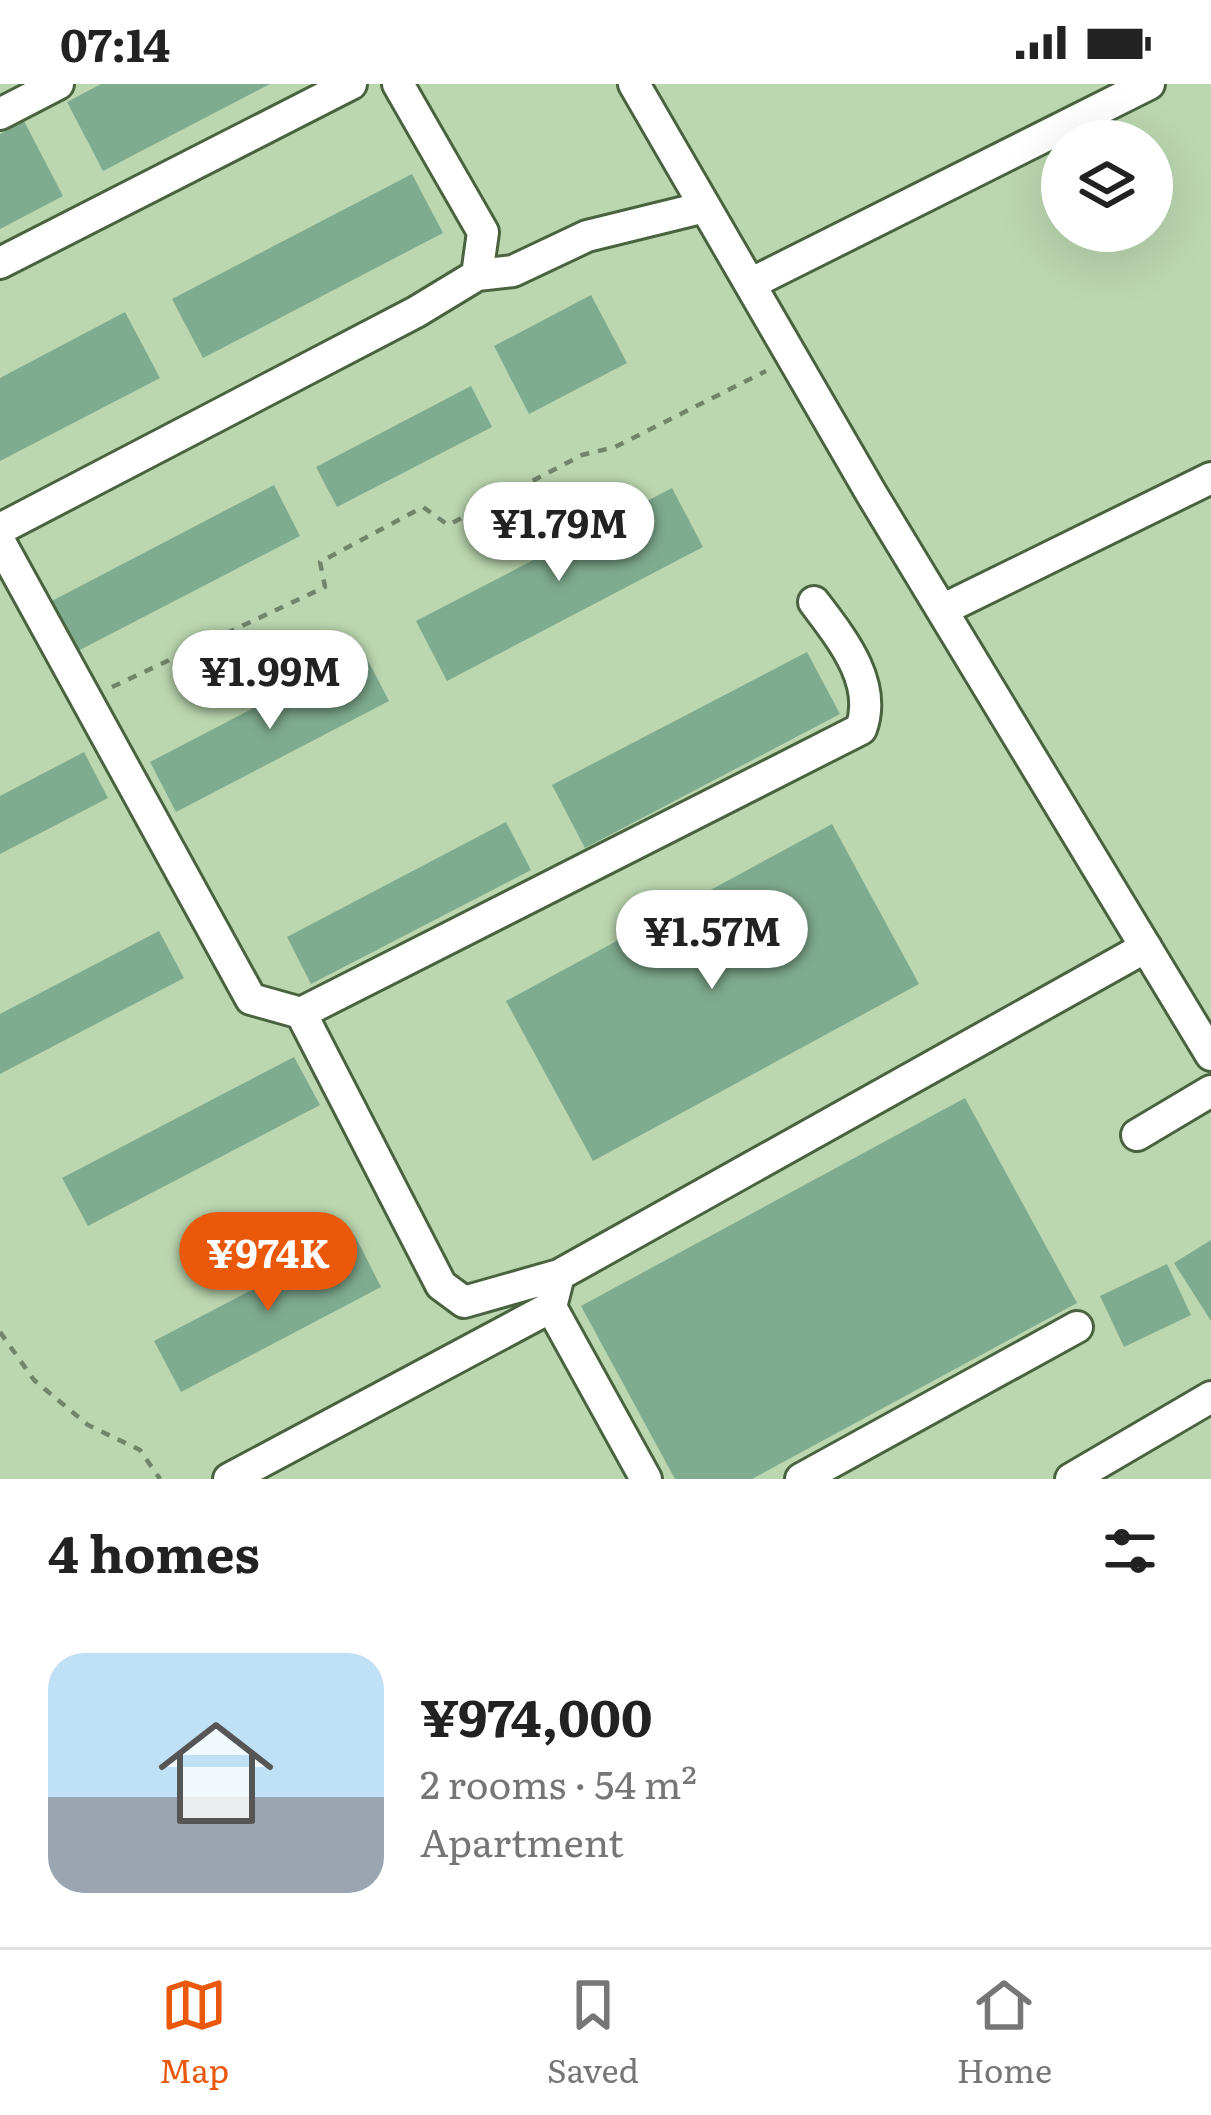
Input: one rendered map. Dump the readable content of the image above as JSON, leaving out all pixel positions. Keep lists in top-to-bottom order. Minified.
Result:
{"page":{"status":"07:14","price":["¥1.79M","¥1.99M","¥1.57M","¥974K"],"heading":"4 homes","list":[{"name":"¥974,000","note":"2 rooms · 54 m² · Apartment"}],"tabs":["Map","Saved","Home"]}}
